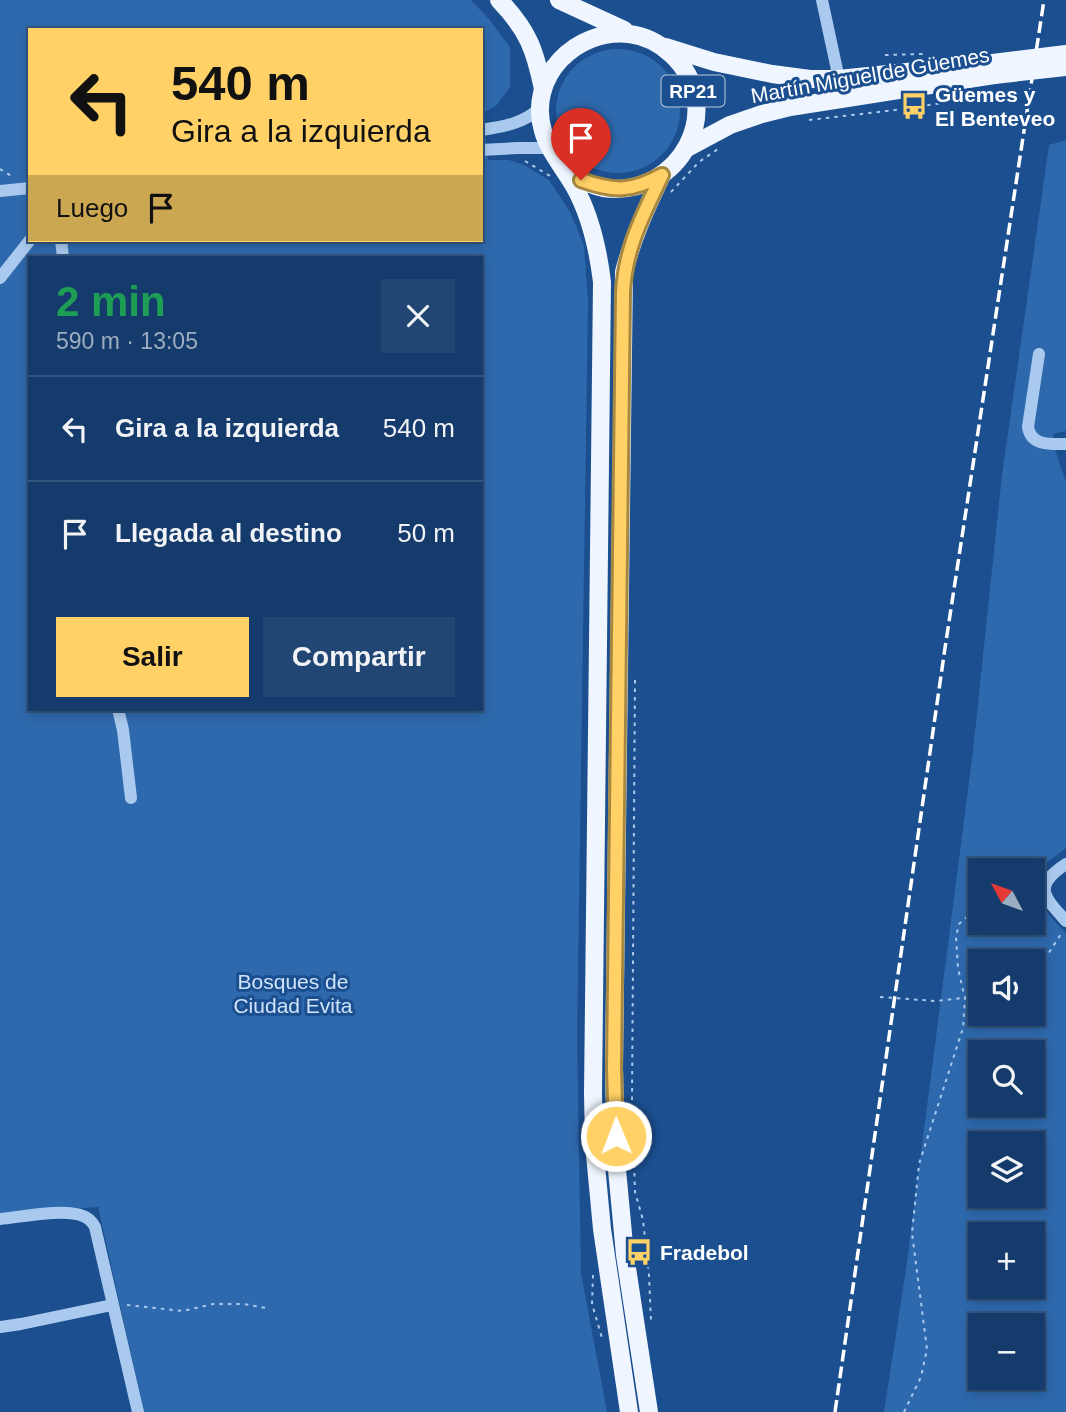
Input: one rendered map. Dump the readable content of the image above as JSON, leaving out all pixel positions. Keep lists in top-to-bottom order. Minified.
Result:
{"streets":{"main road":["Martín Miguel de Güemes","RP21"]},"crossings":[["Martín Miguel de Güemes","RP21"]],"parks":["Bosques de Ciudad Evita"],"places":{"bus stop":["Güemes y El Benteveo","Fradebol"]},"north":"top left","page":{"turn":["540 m","Gira a la izquierda"],"then":"Luego","heading":["2 min","590 m · 13:05"],"list":[{"name":"Gira a la izquierda","value":"540 m"},{"name":"Llegada al destino","value":"50 m"}],"buttons":["Salir","Compartir"],"map_buttons":["+","−"]}}
